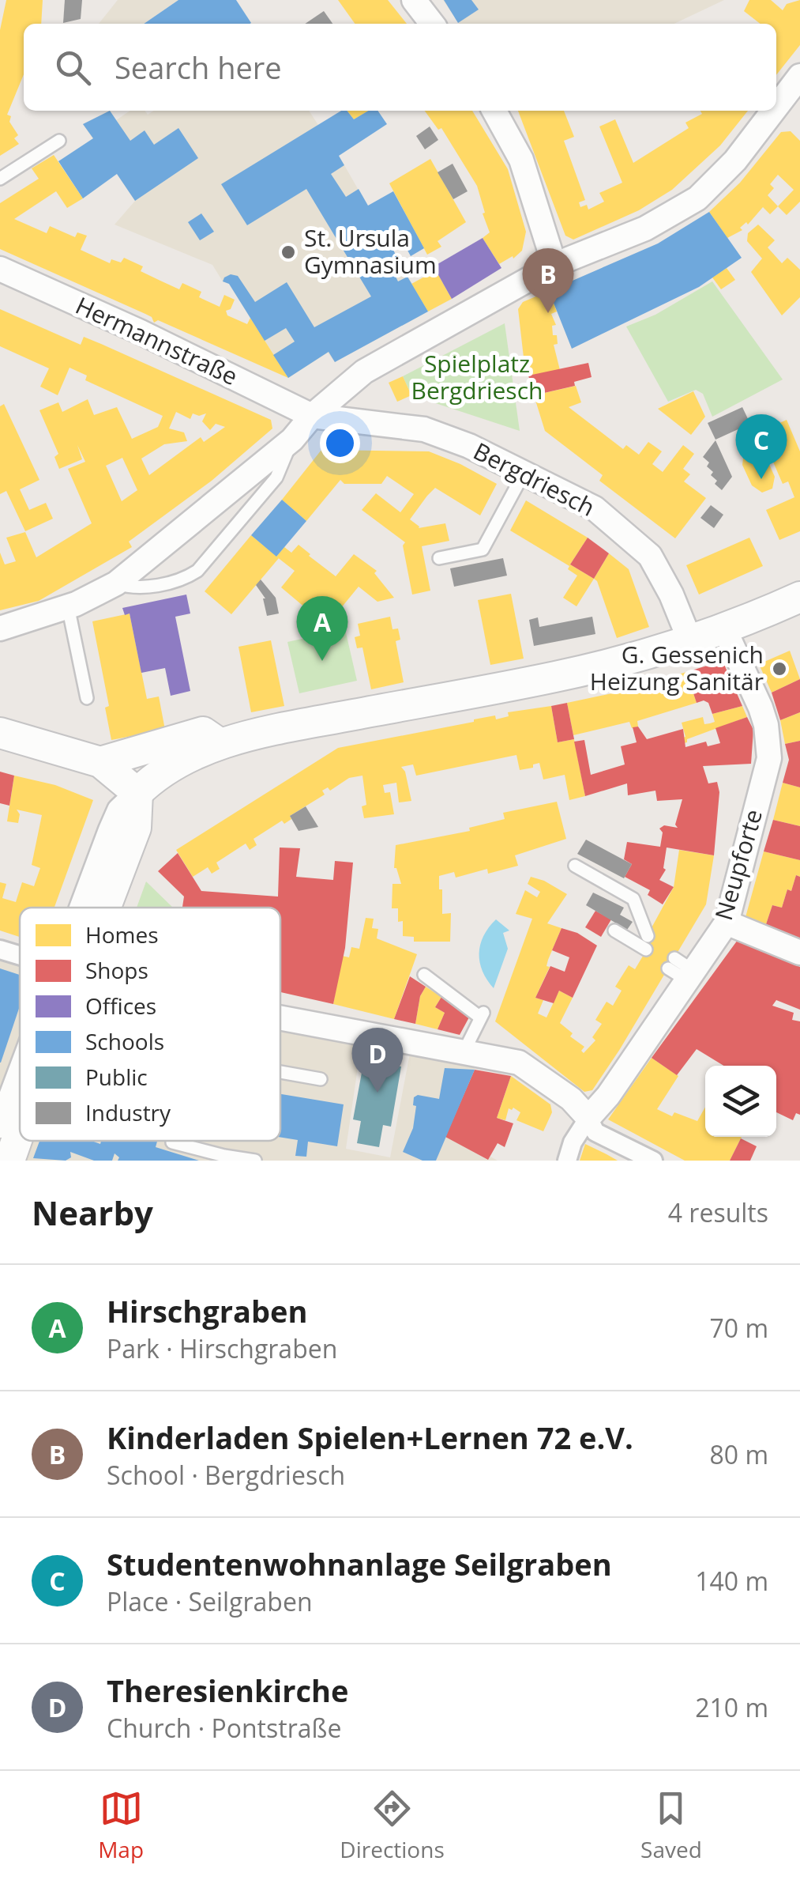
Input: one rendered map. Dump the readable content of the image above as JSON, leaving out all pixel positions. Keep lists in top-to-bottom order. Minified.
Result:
{"streets":{"street":["Hermannstraße","Bergdriesch","Neupforte"]},"crossings":[["Hermannstraße","Bergdriesch"]],"parks":["Spielplatz Bergdriesch"],"places":["St. Ursula Gymnasium","G. Gessenich Heizung Sanitär"],"legend":["Homes","Shops","Offices","Schools","Public","Industry"],"page":{"search":"Search here","pins":["B","C","A","D"],"heading":["Nearby","4 results"],"list":[{"mark":"A","name":"Hirschgraben","note":"Park · Hirschgraben","value":"70 m"},{"mark":"B","name":"Kinderladen Spielen+Lernen 72 e.V.","note":"School · Bergdriesch","value":"80 m"},{"mark":"C","name":"Studentenwohnanlage Seilgraben","note":"Place · Seilgraben","value":"140 m"},{"mark":"D","name":"Theresienkirche","note":"Church · Pontstraße","value":"210 m"}],"nav":["Map","Directions","Saved"]}}
